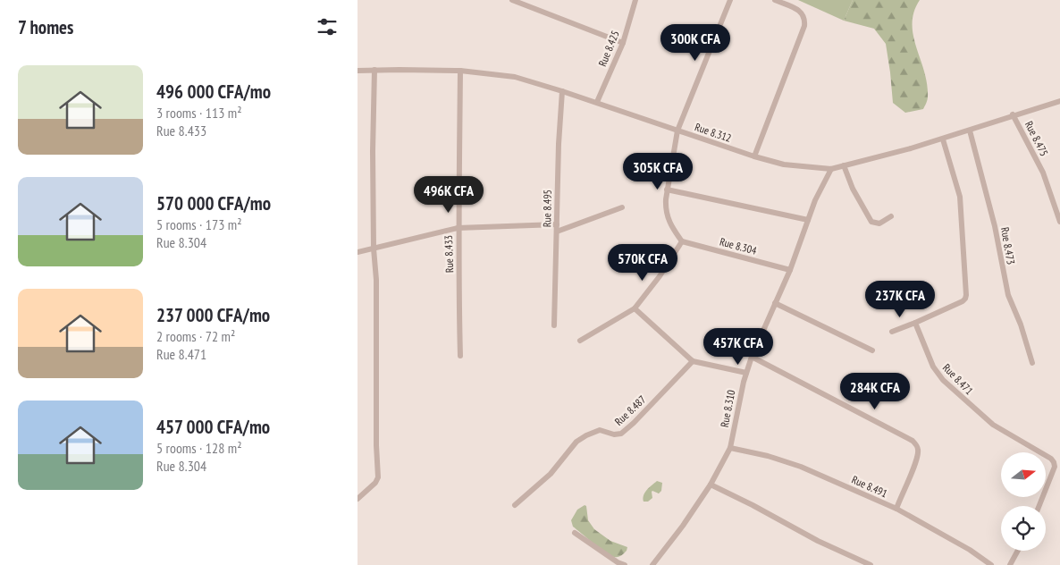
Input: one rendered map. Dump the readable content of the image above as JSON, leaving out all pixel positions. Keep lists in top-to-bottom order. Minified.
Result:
{"streets":{"street":["Rue 8.425","Rue 8.312","Rue 8.475","Rue 8.495","Rue 8.304","Rue 8.473","Rue 8.433","Rue 8.471","Rue 8.310","Rue 8.487","Rue 8.491"]},"crossings":[["Rue 8.425","Rue 8.312"],["Rue 8.312","Rue 8.475"],["Rue 8.312","Rue 8.495"],["Rue 8.312","Rue 8.473"],["Rue 8.312","Rue 8.433"],["Rue 8.312","Rue 8.310"],["Rue 8.304","Rue 8.310"],["Rue 8.310","Rue 8.491"]],"north":"right","page":{"heading":"7 homes","price":["300K CFA","305K CFA","496K CFA","570K CFA","237K CFA","457K CFA","284K CFA"],"list":[{"name":"496 000 CFA/mo","note":"3 rooms · 113 m² · Rue 8.433"},{"name":"570 000 CFA/mo","note":"5 rooms · 173 m² · Rue 8.304"},{"name":"237 000 CFA/mo","note":"2 rooms · 72 m² · Rue 8.471"},{"name":"457 000 CFA/mo","note":"5 rooms · 128 m² · Rue 8.304"}]}}
